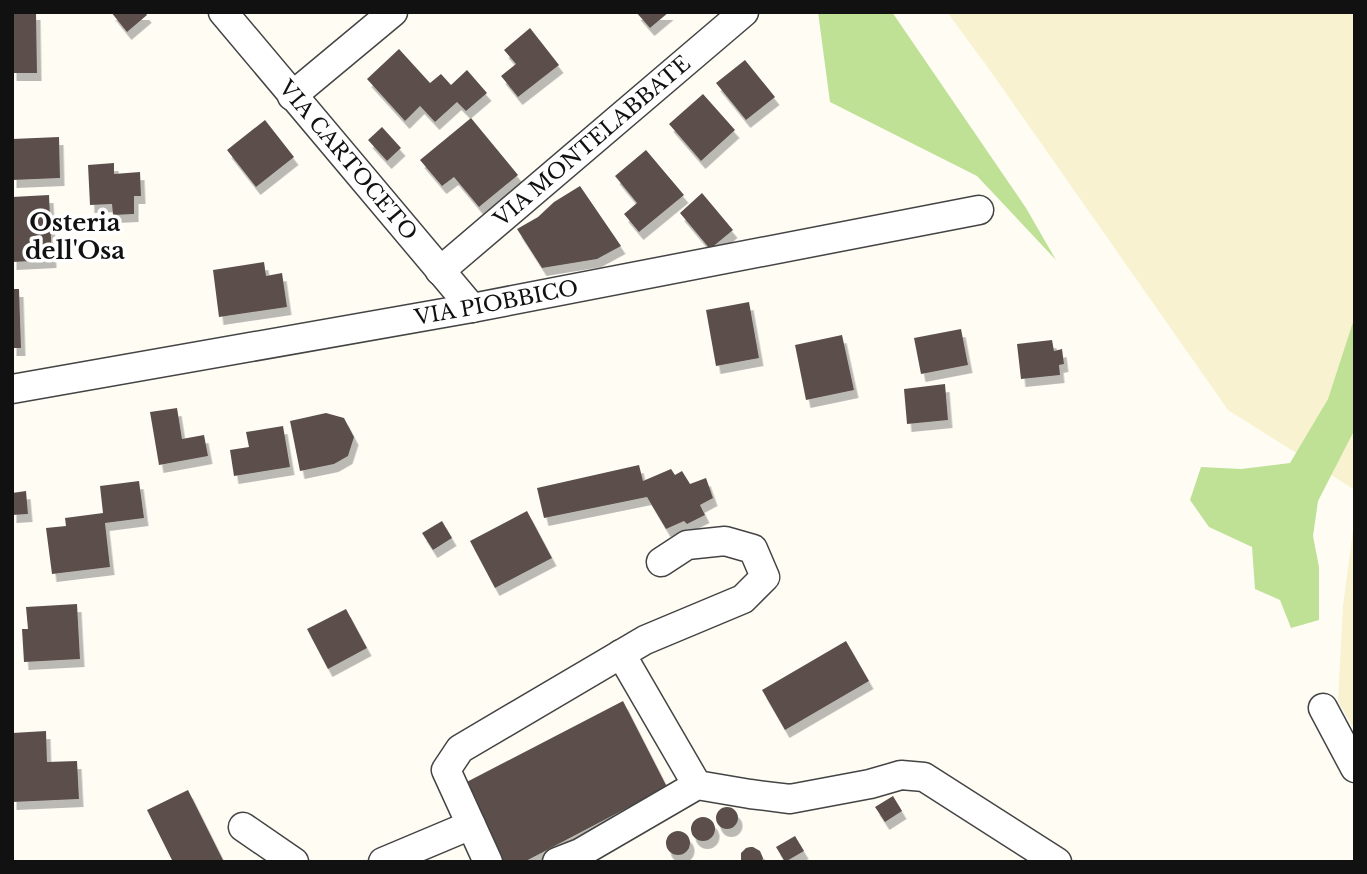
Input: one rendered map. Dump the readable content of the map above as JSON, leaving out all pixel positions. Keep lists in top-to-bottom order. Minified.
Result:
{"streets":{"street":["VIA MONTELABBATE","VIA CARTOCETO","VIA PIOBBICO"]},"crossings":[["VIA MONTELABBATE","VIA CARTOCETO"],["VIA CARTOCETO","VIA PIOBBICO"]],"districts":["Osteria dell'Osa"]}
